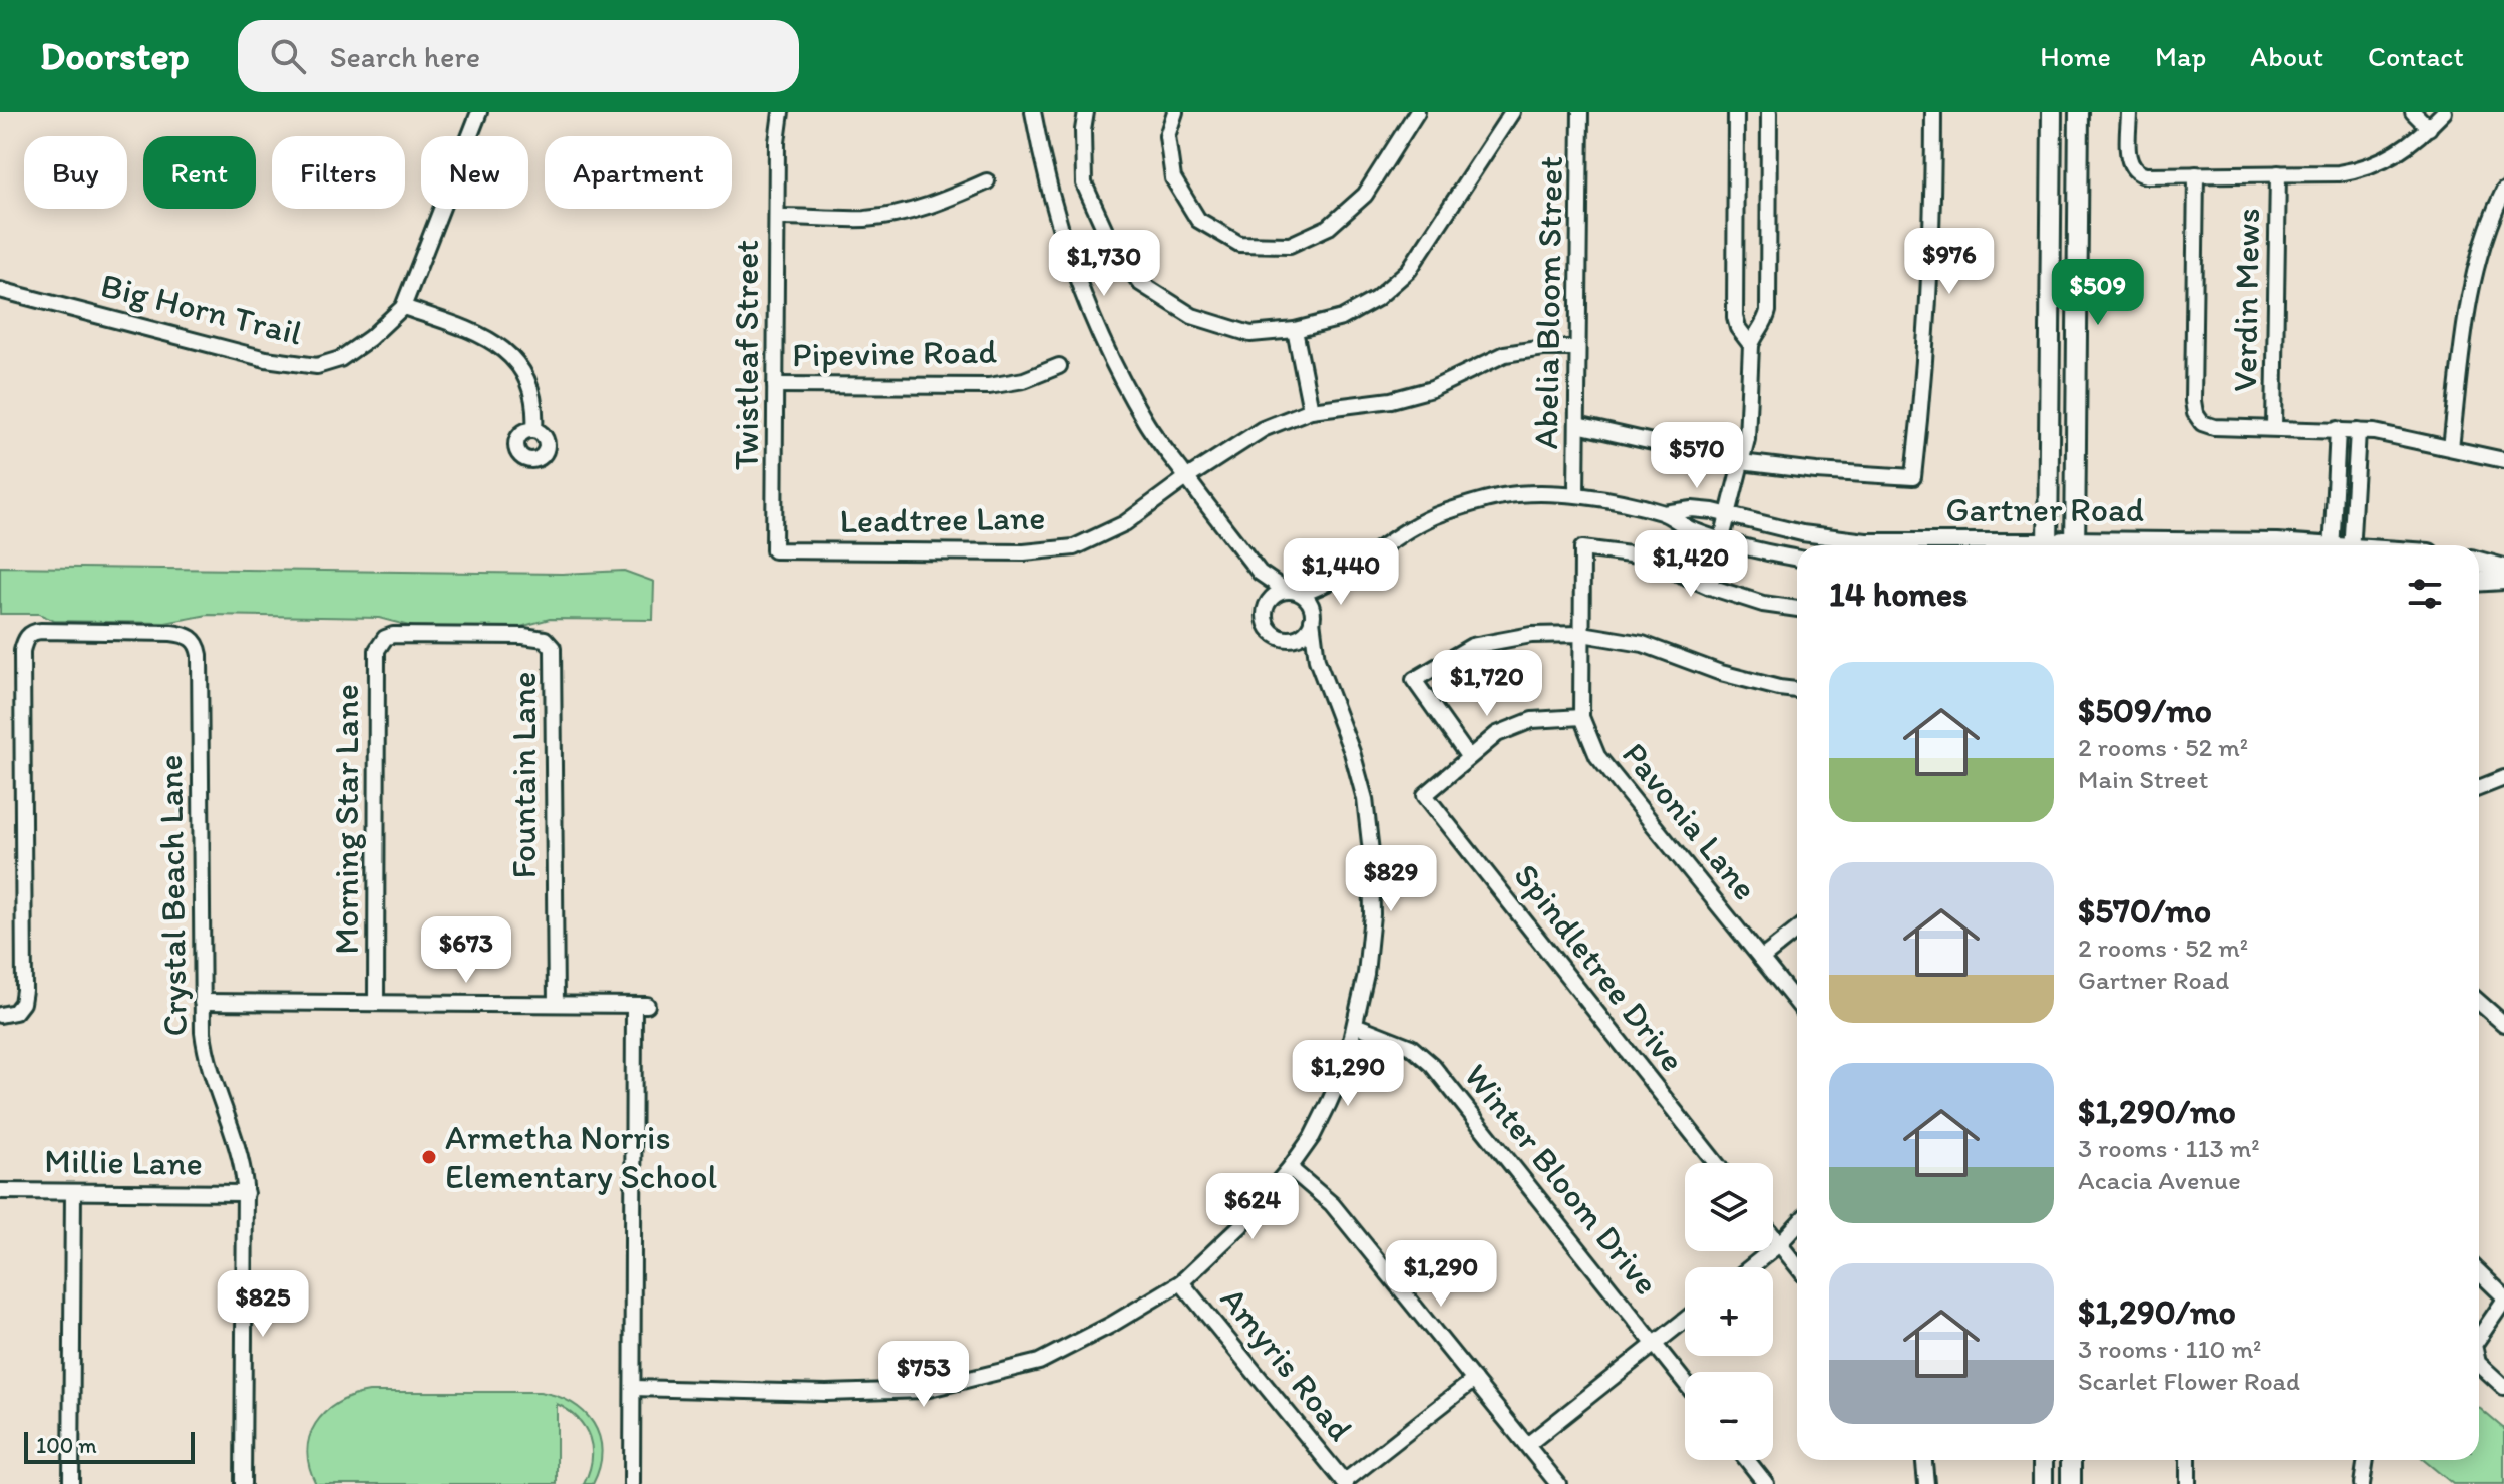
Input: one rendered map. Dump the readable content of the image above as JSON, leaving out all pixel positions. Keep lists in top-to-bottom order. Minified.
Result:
{"streets":{"main road":["Gartner Road"],"street":["Verdin Mews","Abelia Bloom Street","Big Horn Trail","Pipevine Road","Twistleaf Street","Leadtree Lane","Fountain Lane","Morning Star Lane","Pavonia Lane","Crystal Beach Lane","Spindletree Drive","Millie Lane","Winter Bloom Drive","Amyris Road"]},"crossings":[["Abelia Bloom Street","Gartner Road"],["Abelia Bloom Street","Leadtree Lane"],["Pipevine Road","Twistleaf Street"],["Twistleaf Street","Leadtree Lane"],["Fountain Lane","Morning Star Lane"],["Crystal Beach Lane","Millie Lane"]],"places":["Armetha Norris Elementary School"],"scale_bar":"100 m","page":{"header":"Doorstep","search":"Search here","nav":["Home","Map","About","Contact"],"chip":["Buy","Rent","Filters","New","Apartment"],"price":["$976","$1,730","$509","$570","$1,420","$1,440","$1,720","$829","$673","$1,290","$624","$1,290","$825","$753"],"heading":"14 homes","list":[{"name":"$509/mo","note":"2 rooms · 52 m² · Main Street"},{"name":"$570/mo","note":"2 rooms · 52 m² · Gartner Road"},{"name":"$1,290/mo","note":"3 rooms · 113 m² · Acacia Avenue"},{"name":"$1,290/mo","note":"3 rooms · 110 m² · Scarlet Flower Road"}],"map_buttons":["+","−"],"scale":"100 m"}}
